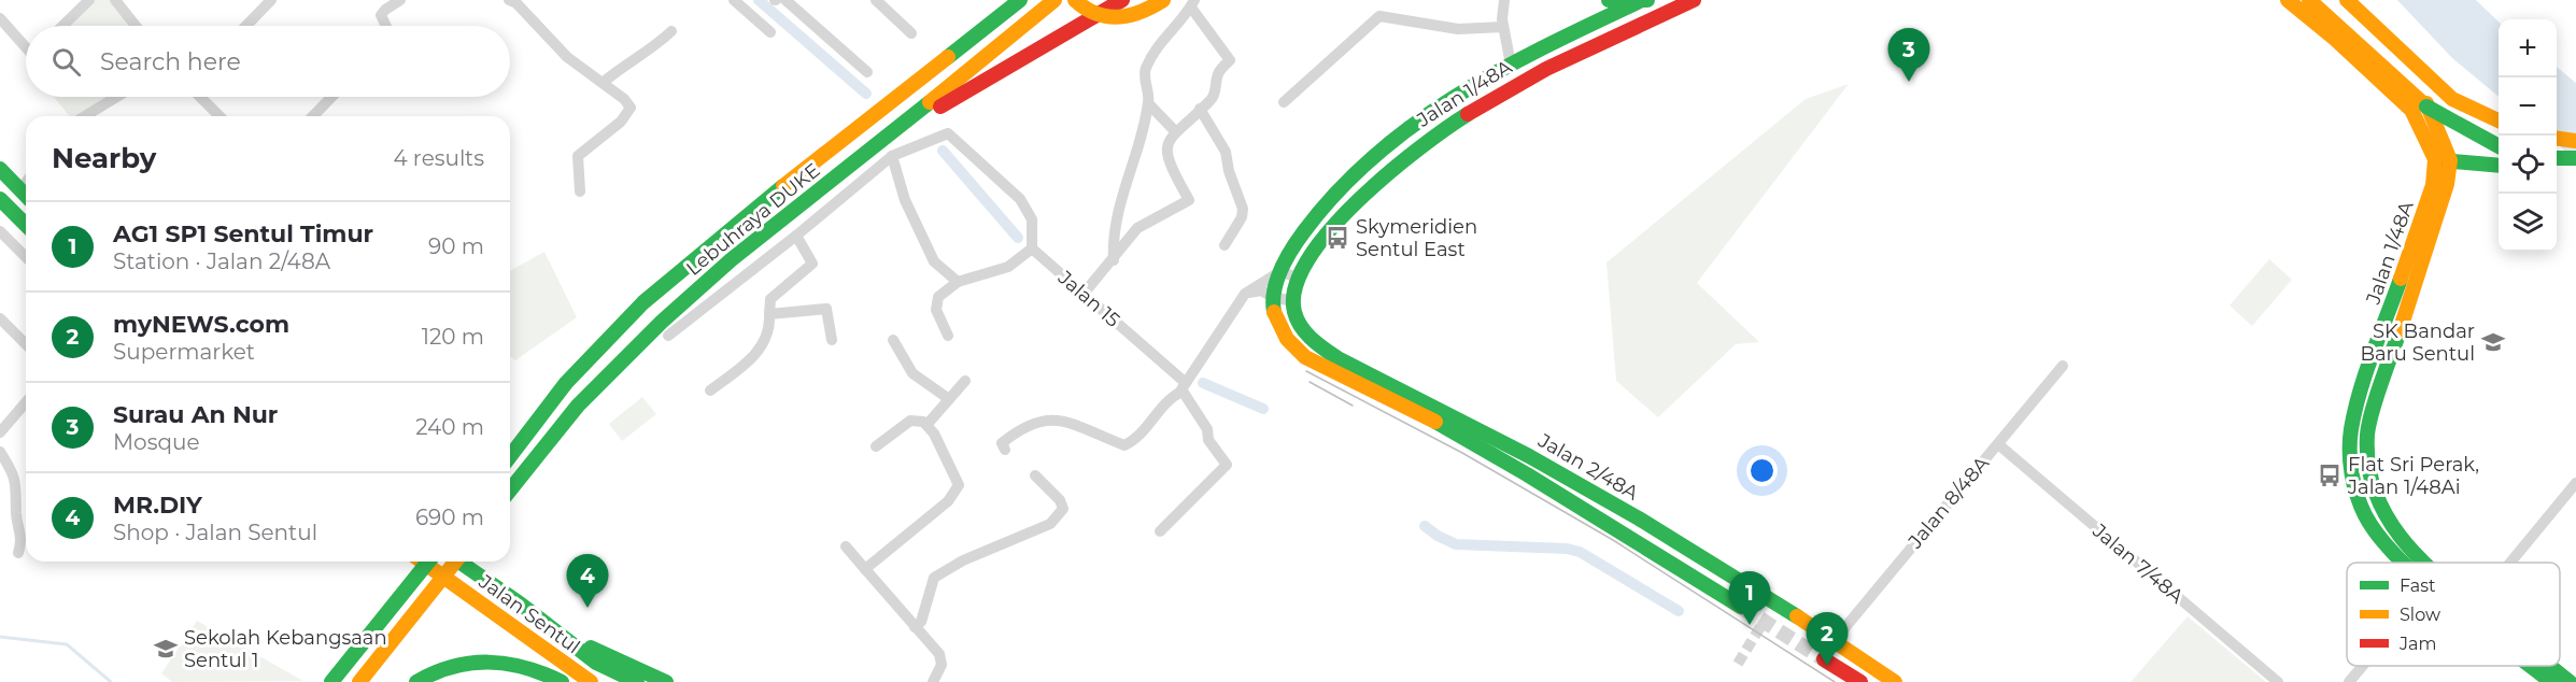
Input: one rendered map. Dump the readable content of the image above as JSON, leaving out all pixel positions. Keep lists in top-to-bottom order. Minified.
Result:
{"streets":{"main road":["Jalan 1/48A","Lebuhraya DUKE","Jalan 2/48A","Jalan Sentul"],"street":["Jalan 15","Jalan 8/48A","Jalan 7/48A"]},"crossings":[["Jalan 1/48A","Jalan 2/48A"],["Jalan 2/48A","Jalan 8/48A"],["Jalan 8/48A","Jalan 7/48A"]],"places":{"bus stop":["Skymeridien Sentul East","Flat Sri Perak, Jalan 1/48Ai"],"school or university":["SK Bandar Baru Sentul","Sekolah Kebangsaan Sentul 1"]},"legend":["Fast","Slow","Jam"],"page":{"map_buttons":["+","−"],"search":"Search here","pins":["3","4","1","2"],"heading":["Nearby","4 results"],"list":[{"mark":"1","name":"AG1 SP1 Sentul Timur","note":"Station · Jalan 2/48A","value":"90 m"},{"mark":"2","name":"myNEWS.com","note":"Supermarket","value":"120 m"},{"mark":"3","name":"Surau An Nur","note":"Mosque","value":"240 m"},{"mark":"4","name":"MR.DIY","note":"Shop · Jalan Sentul","value":"690 m"}]}}
